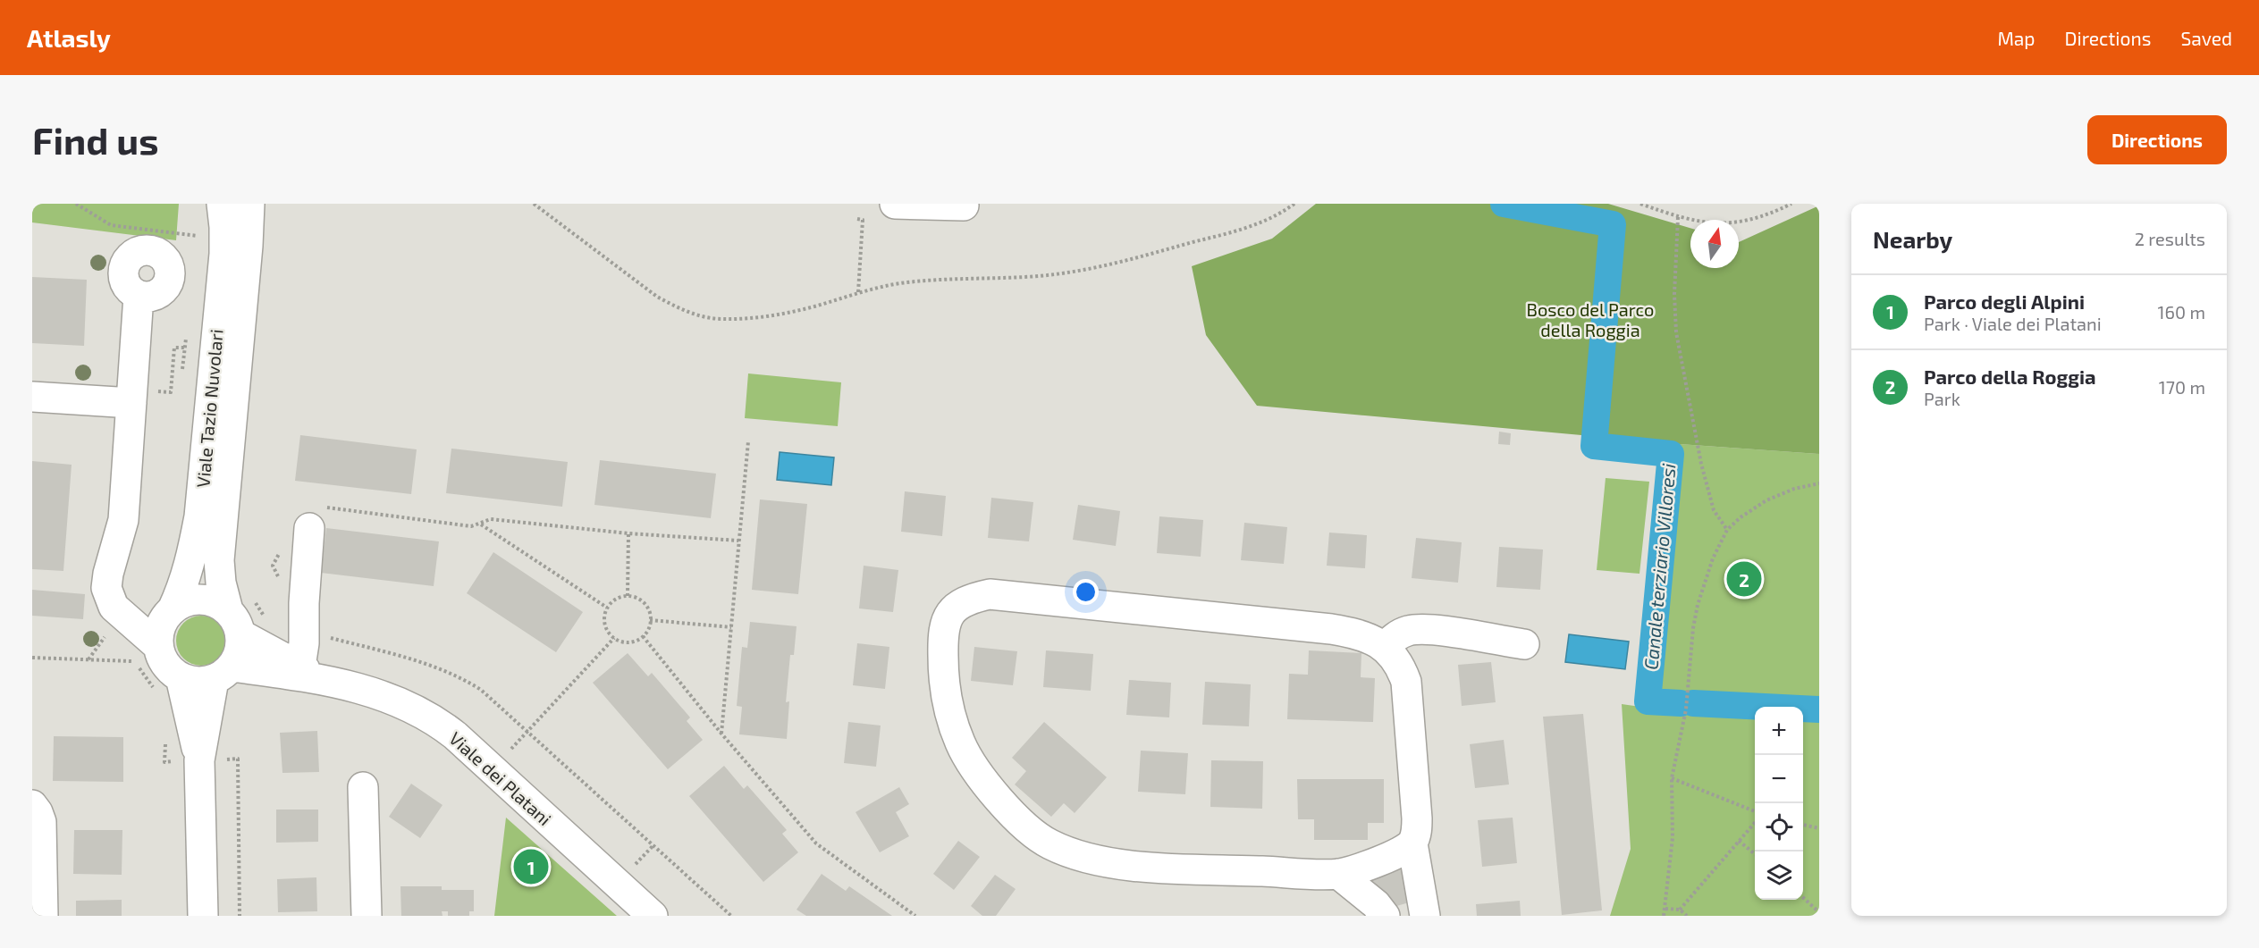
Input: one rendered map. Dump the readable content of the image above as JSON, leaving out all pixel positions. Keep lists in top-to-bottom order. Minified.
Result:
{"streets":{"street":["Viale Tazio Nuvolari","Viale dei Platani"]},"crossings":[["Viale Tazio Nuvolari","Viale dei Platani"]],"water":["Canale terziario Villoresi"],"parks":["Bosco del Parco della Roggia"],"north":"top","page":{"header":"Atlasly","nav":["Map","Directions","Saved"],"buttons":"Directions","title":"Find us","heading":["Nearby","2 results"],"list":[{"mark":"1","name":"Parco degli Alpini","note":"Park · Viale dei Platani","value":"160 m"},{"mark":"2","name":"Parco della Roggia","note":"Park","value":"170 m"}],"pins":["2","1"],"map_buttons":["+","−"]}}
